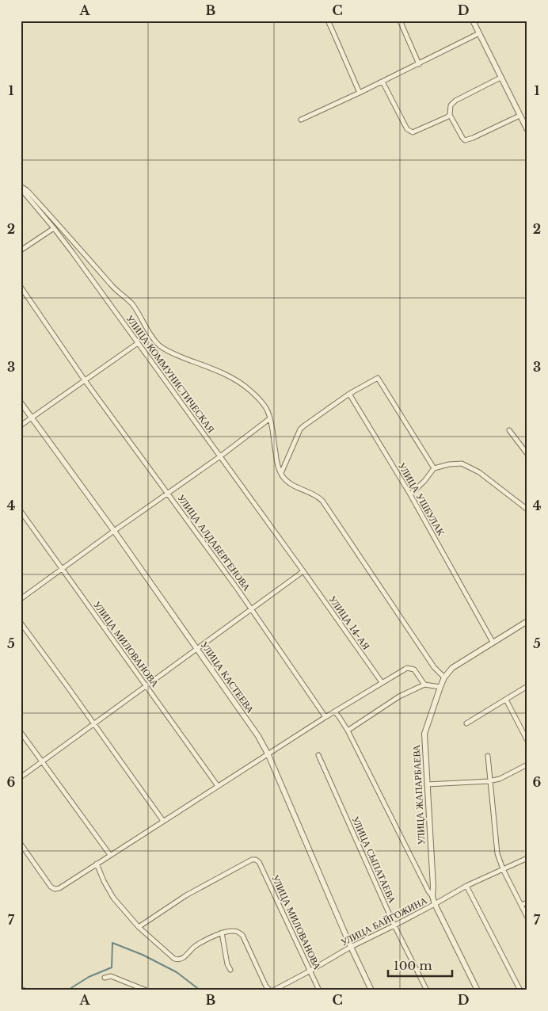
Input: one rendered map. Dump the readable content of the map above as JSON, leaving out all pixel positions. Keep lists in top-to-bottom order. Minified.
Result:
{"streets":{"street":["УЛИЦА КОММУНИСТИЧЕСКАЯ","УЛИЦА УШБУЛАК","УЛИЦА АЛДАБЕРГЕНОВА","УЛИЦА 14-АЯ","УЛИЦА МИЛОВАНОВА","УЛИЦА КАСТЕЕВА","УЛИЦА ЖАПАРБАЕВА","УЛИЦА СЫПАТАЕВА","УЛИЦА БАЙГОЖИНА"]},"crossings":[["УЛИЦА КОММУНИСТИЧЕСКАЯ","УЛИЦА 14-АЯ"],["УЛИЦА МИЛОВАНОВА","УЛИЦА БАЙГОЖИНА"],["УЛИЦА КАСТЕЕВА","УЛИЦА БАЙГОЖИНА"],["УЛИЦА ЖАПАРБАЕВА","УЛИЦА БАЙГОЖИНА"],["УЛИЦА СЫПАТАЕВА","УЛИЦА БАЙГОЖИНА"]],"scale_bar":"100 m","grid":{"columns":["A","B","C","D"],"rows":["1","2","3","4","5","6","7"]}}
